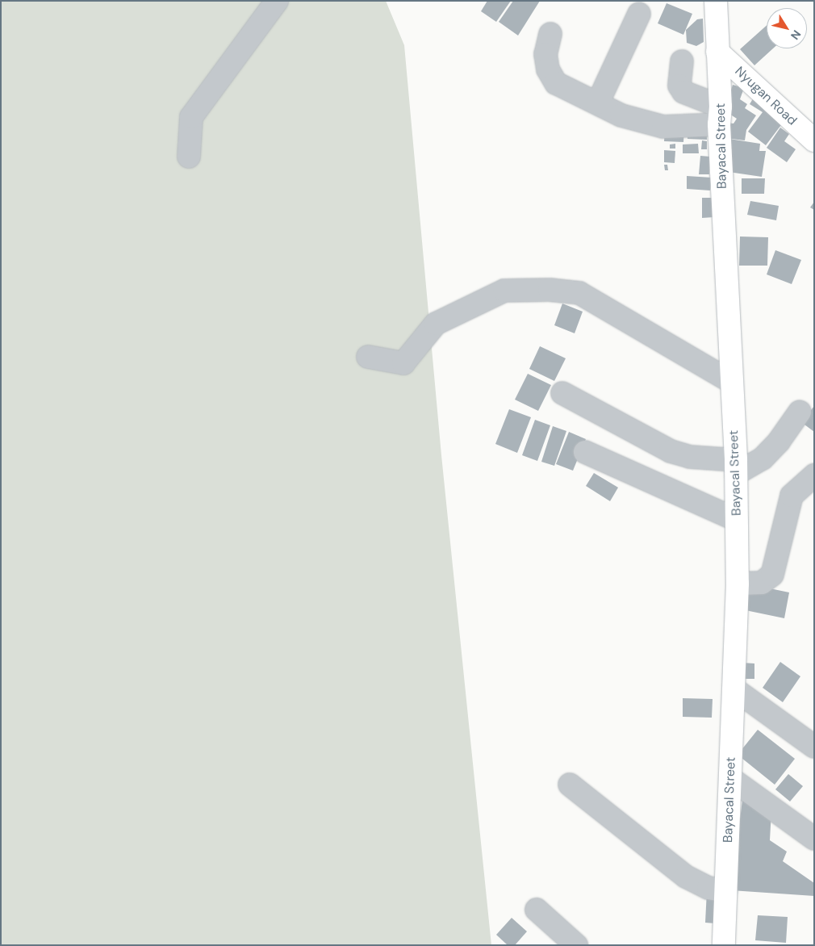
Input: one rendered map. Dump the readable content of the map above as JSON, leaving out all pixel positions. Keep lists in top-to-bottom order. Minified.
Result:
{"streets":{"main road":["Nyugan Road","Bayacal Street"]},"crossings":[["Nyugan Road","Bayacal Street"]],"north":"bottom right"}
